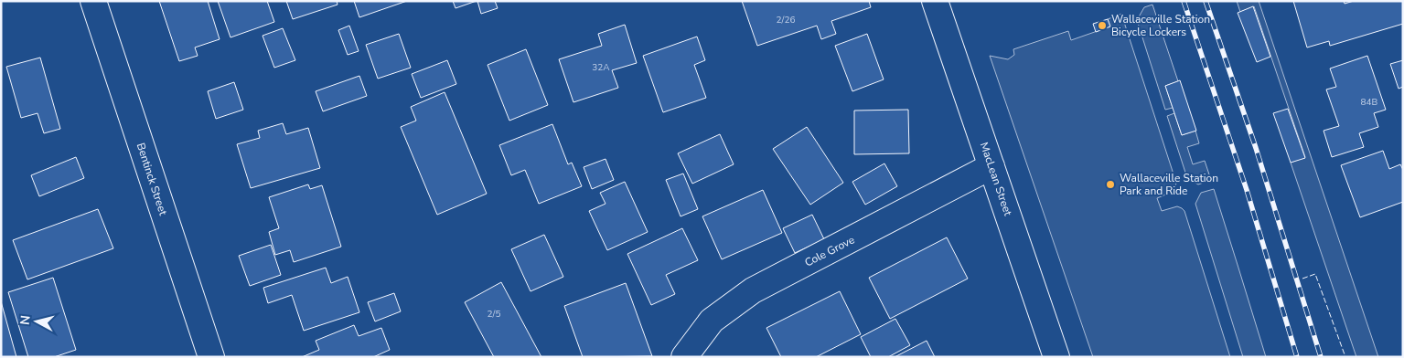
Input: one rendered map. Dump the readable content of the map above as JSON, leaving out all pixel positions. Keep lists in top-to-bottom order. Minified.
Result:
{"streets":{"street":["Bentinck Street","MacLean Street","Cole Grove"]},"crossings":[["MacLean Street","Cole Grove"]],"places":["Wallaceville Station Bicycle Lockers","Wallaceville Station Park and Ride"],"house_numbers":["2/26","32A","84B","2/5"],"north":"left"}
